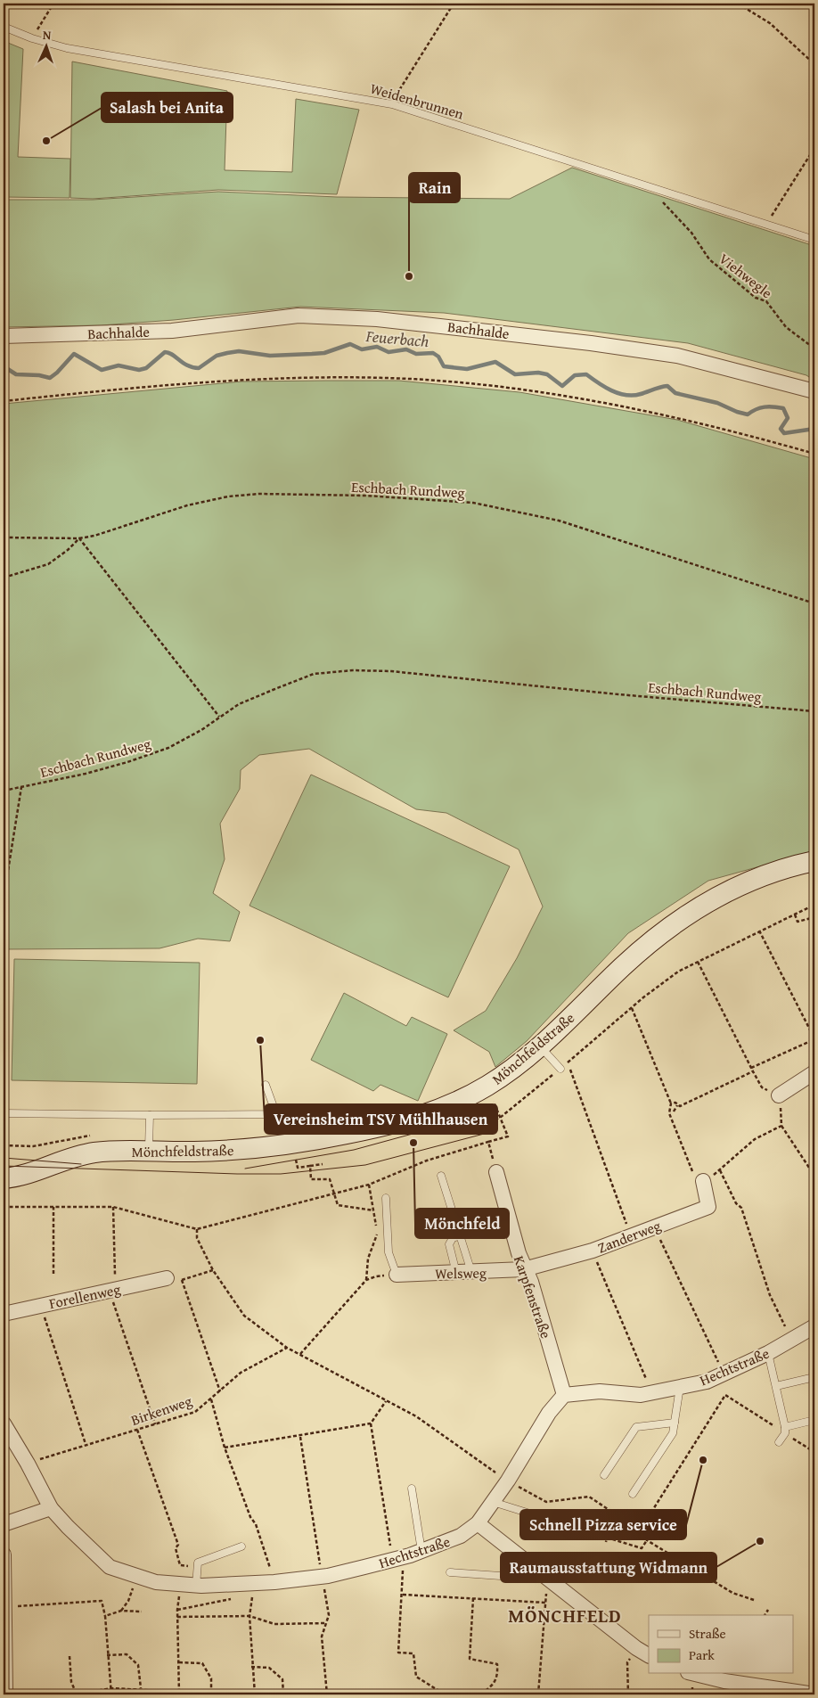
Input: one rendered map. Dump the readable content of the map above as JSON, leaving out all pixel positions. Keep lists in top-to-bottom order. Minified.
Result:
{"streets":{"main road":["Mönchfeldstraße"],"street":["Bachhalde","Zanderweg","Welsweg","Forellenweg","Karpfenstraße","Hechtstraße"],"lane":["Weidenbrunnen"],"path":["Viehwegle","Eschbach Rundweg","Birkenweg"]},"crossings":[["Weidenbrunnen","Viehwegle"],["Zanderweg","Welsweg"],["Zanderweg","Karpfenstraße"],["Welsweg","Karpfenstraße"],["Karpfenstraße","Hechtstraße"],["Hechtstraße","Birkenweg"]],"districts":["MÖNCHFELD"],"water":["Feuerbach"],"places":["Salash bei Anita","Rain","Vereinsheim TSV Mühlhausen","Mönchfeld","Schnell Pizza service","Raumausstattung Widmann"],"legend":["Straße","Park"],"north":"top"}
